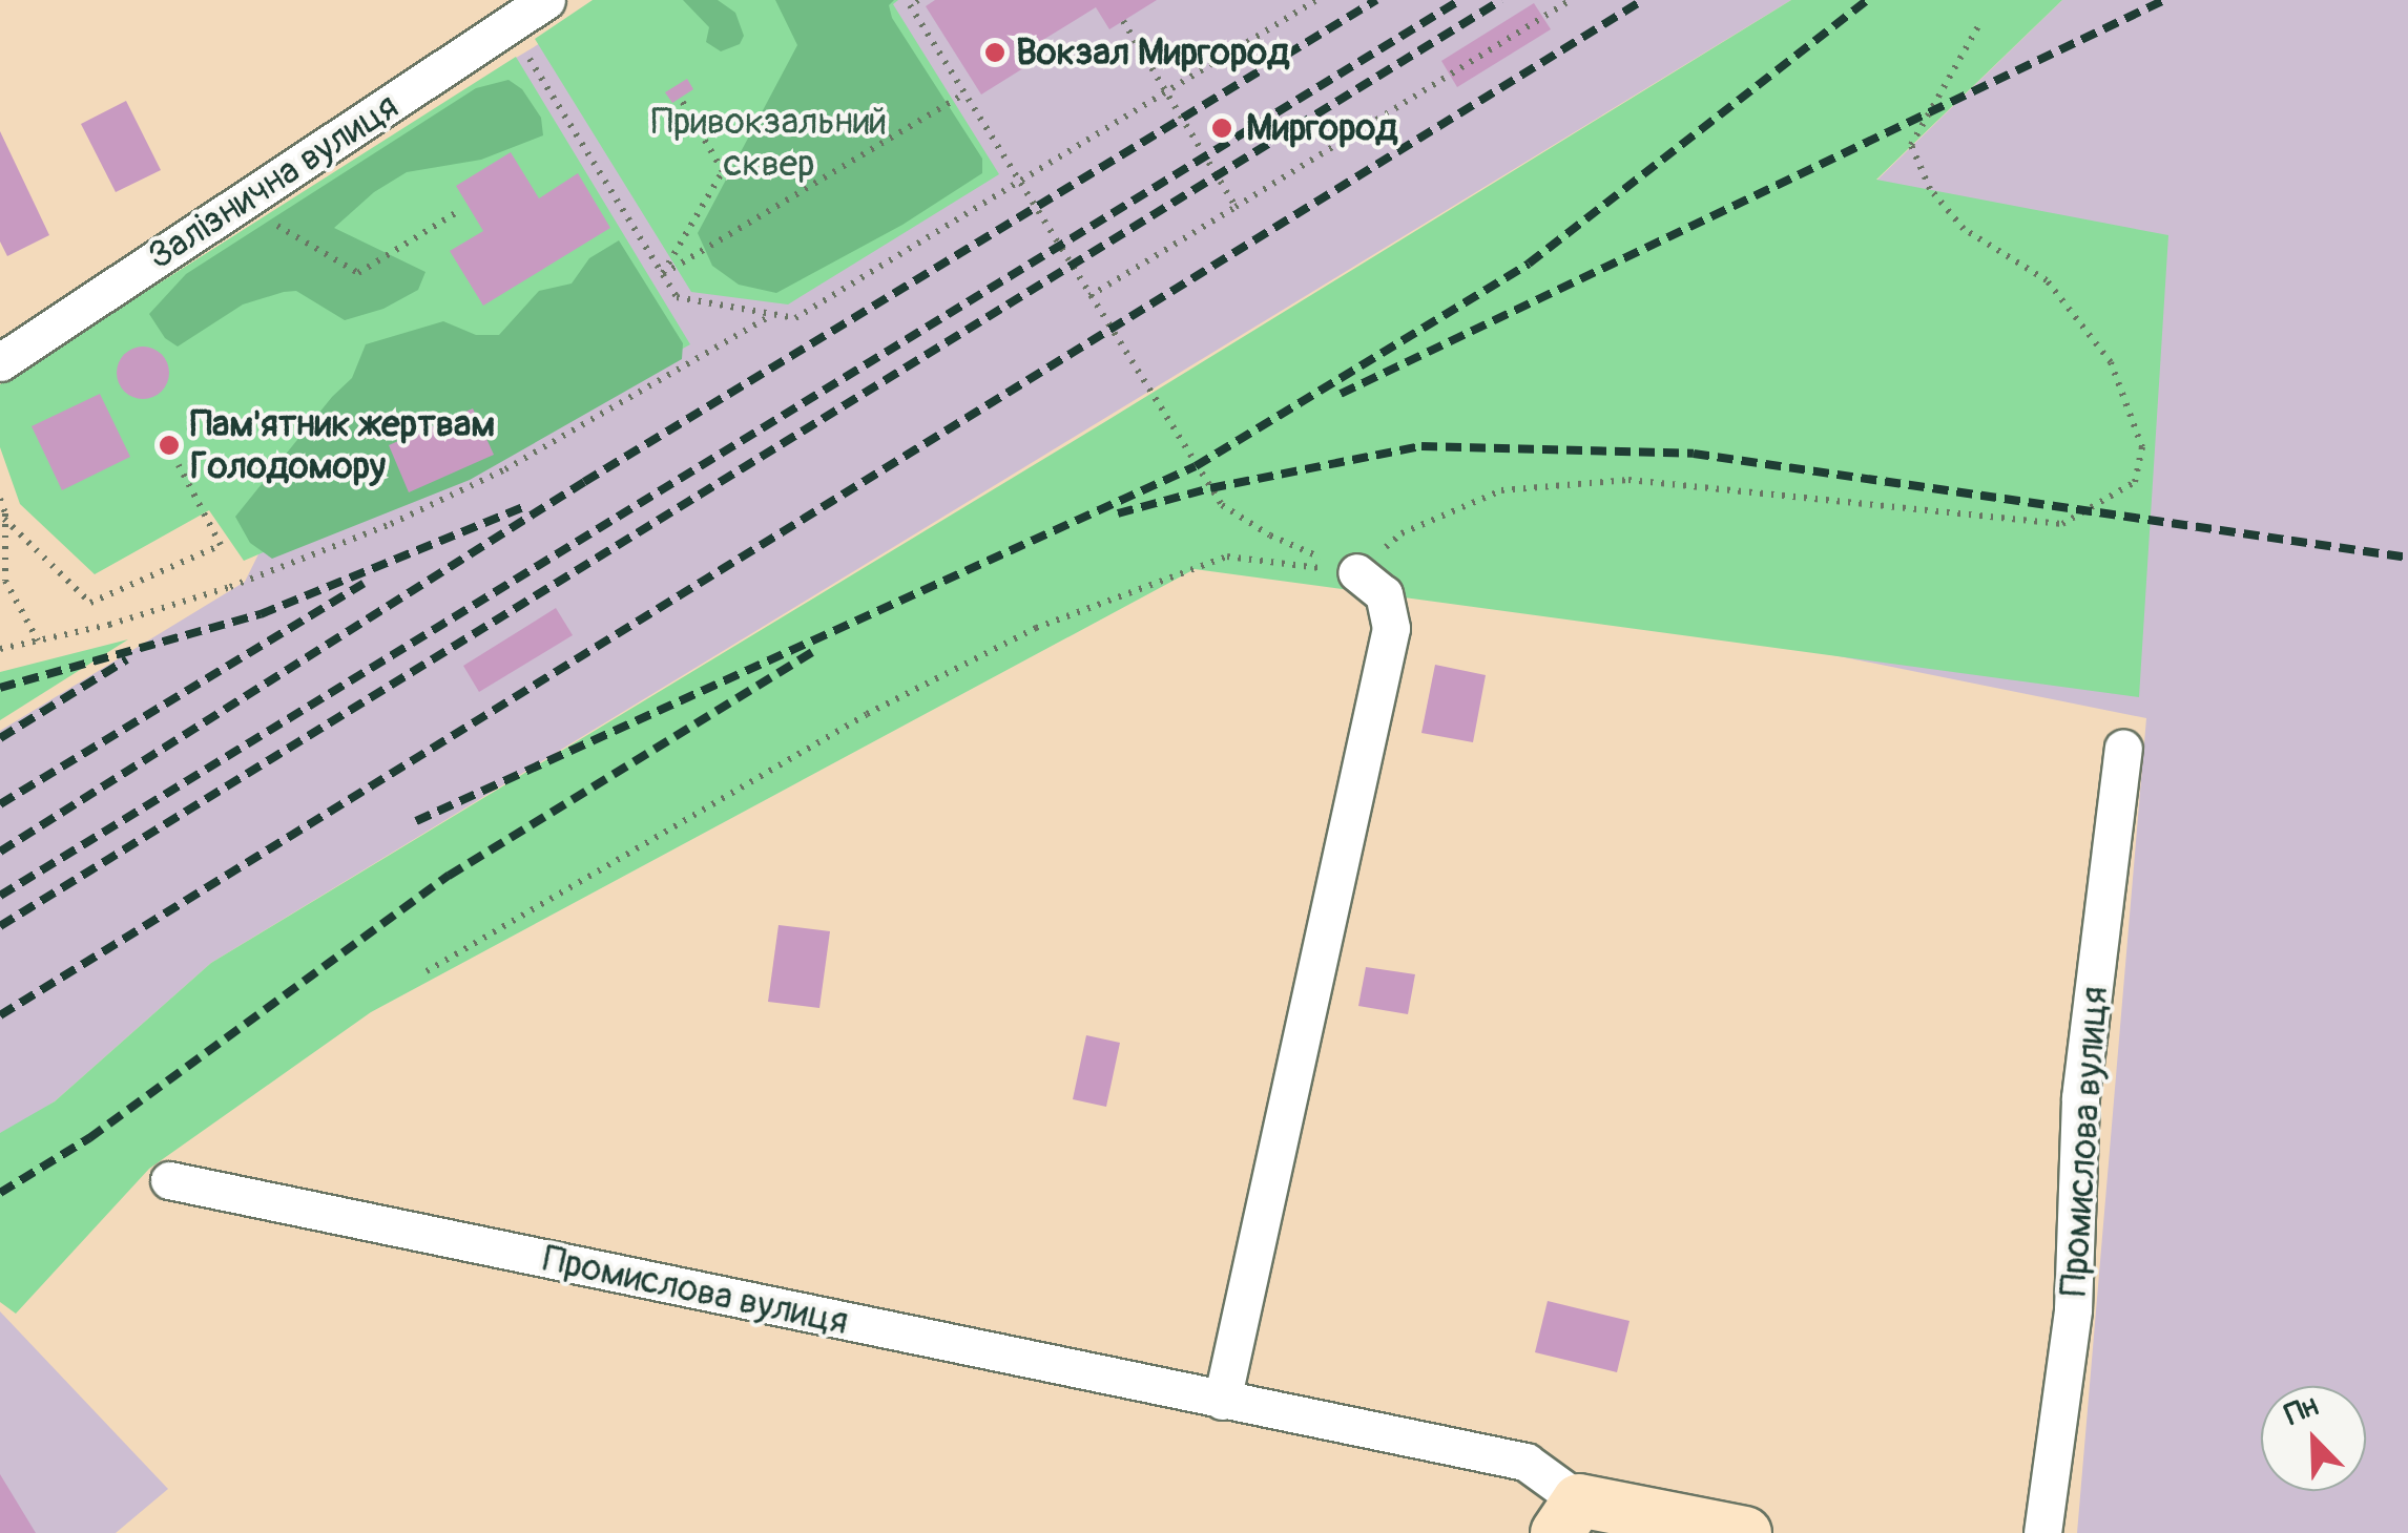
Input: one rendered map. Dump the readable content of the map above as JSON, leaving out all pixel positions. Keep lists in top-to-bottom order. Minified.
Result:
{"streets":{"street":["Залізнична вулиця","Промислова вулиця"]},"parks":["Привокзальний сквер"],"places":["Вокзал Миргород","Миргород","Пам'ятник жертвам Голодомору"],"north":"top left"}
